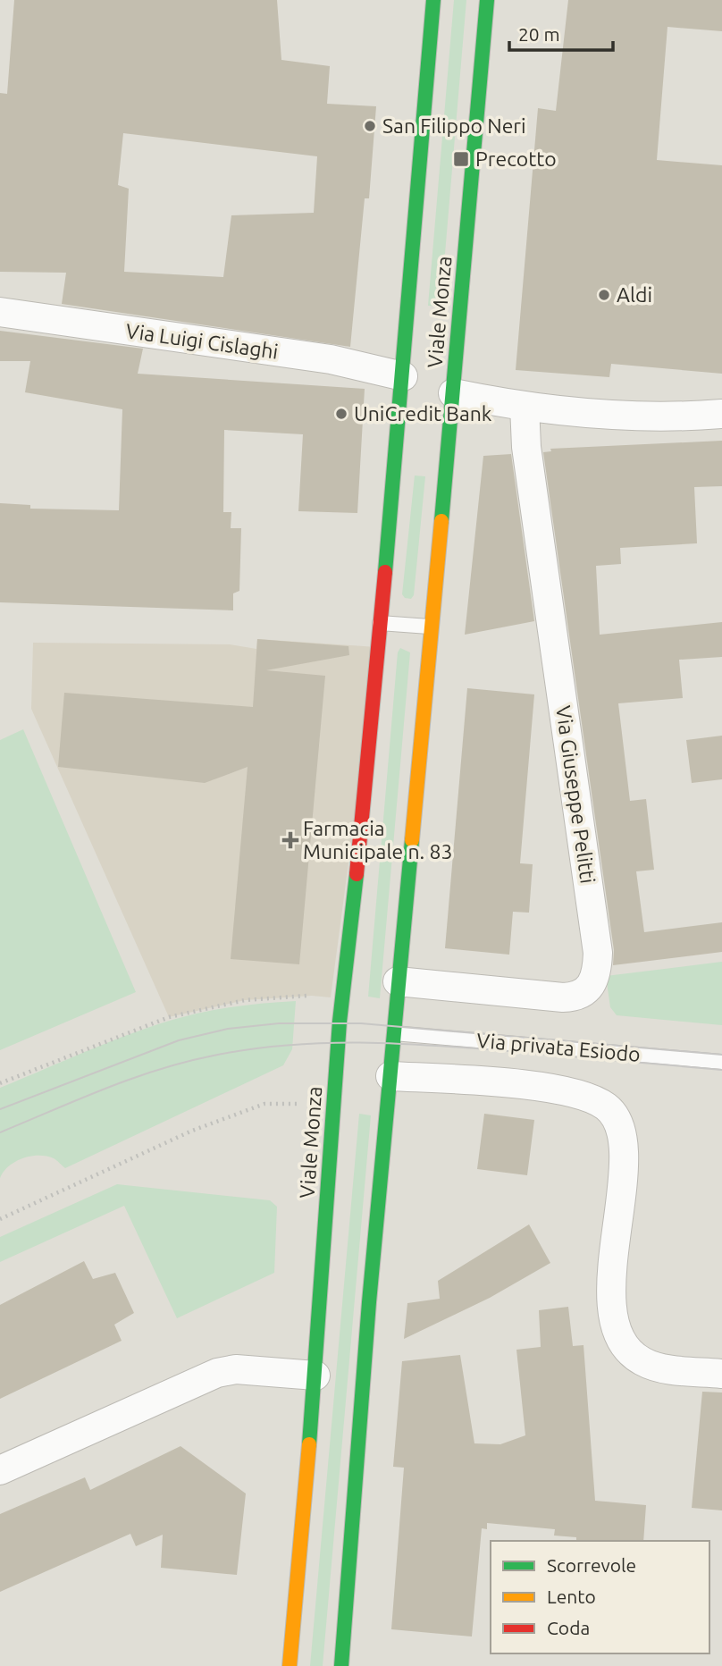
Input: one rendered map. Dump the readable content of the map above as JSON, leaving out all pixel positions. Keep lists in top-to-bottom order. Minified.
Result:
{"streets":{"main road":["Viale Monza"],"street":["Via Luigi Cislaghi","Via Giuseppe Pelitti"],"lane":["Via privata Esiodo"]},"crossings":[["Viale Monza","Via Luigi Cislaghi"],["Viale Monza","Via Giuseppe Pelitti"],["Viale Monza","Via privata Esiodo"]],"places":{"other":["San Filippo Neri","Aldi","UniCredit Bank"],"transit":["Precotto"],"health":["Farmacia Municipale n. 83"]},"legend":["Scorrevole","Lento","Coda"],"scale_bar":"20 m"}
